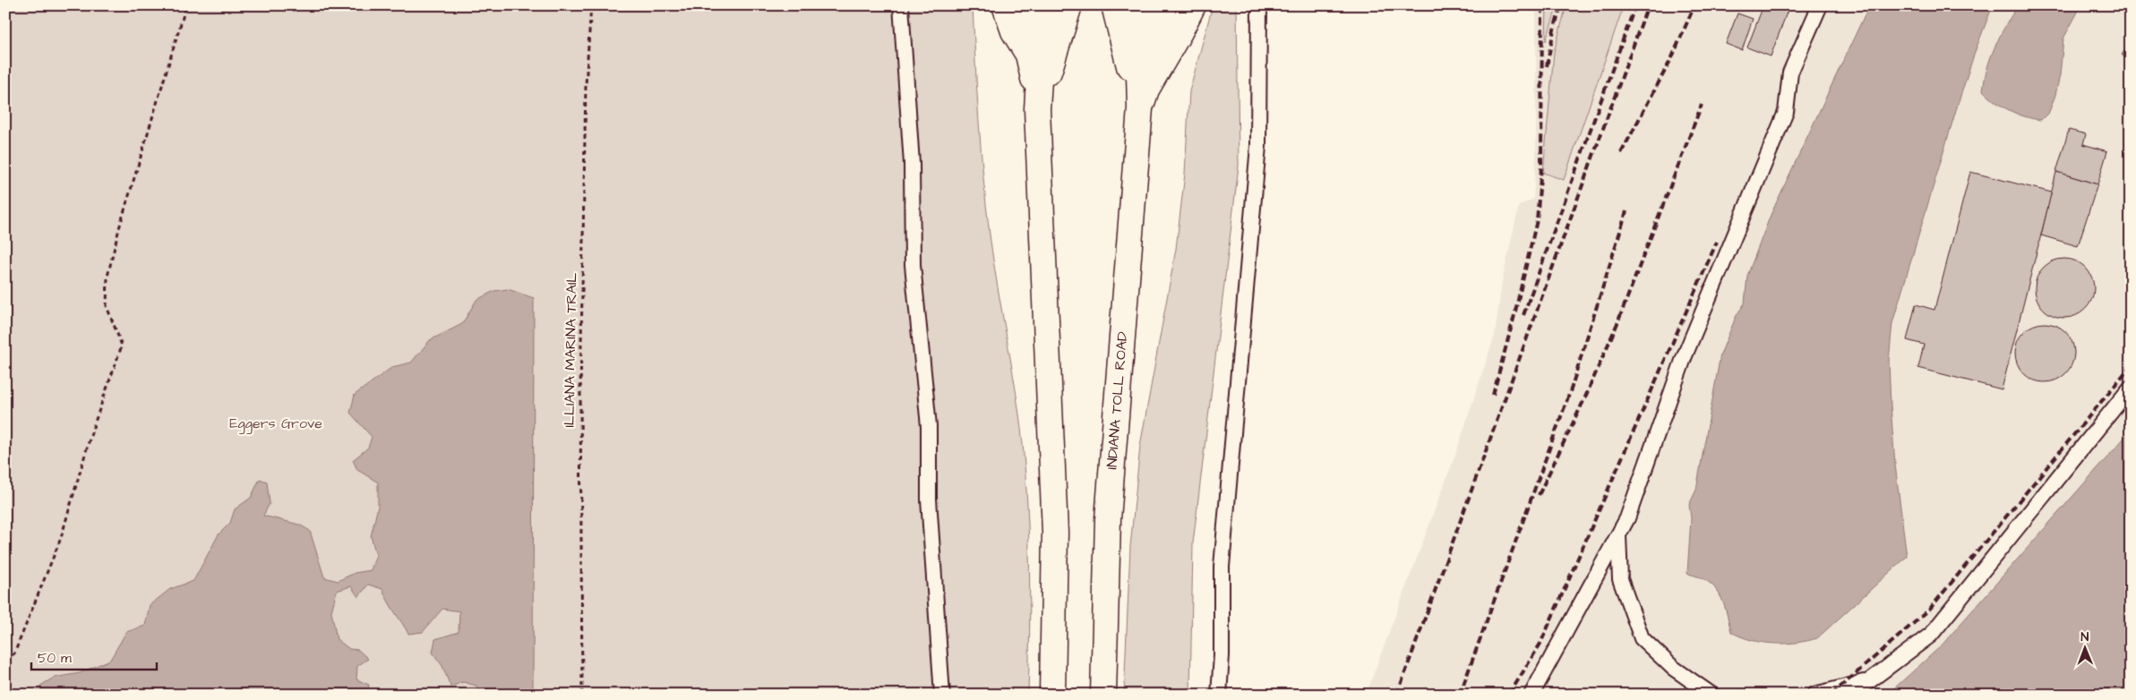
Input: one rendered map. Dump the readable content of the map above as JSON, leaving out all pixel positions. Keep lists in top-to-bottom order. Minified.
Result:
{"streets":{"highway":["INDIANA TOLL ROAD"],"path":["ILLIANA MARINA TRAIL"]},"parks":["Eggers Grove"],"scale_bar":"50 m","north":"top"}
